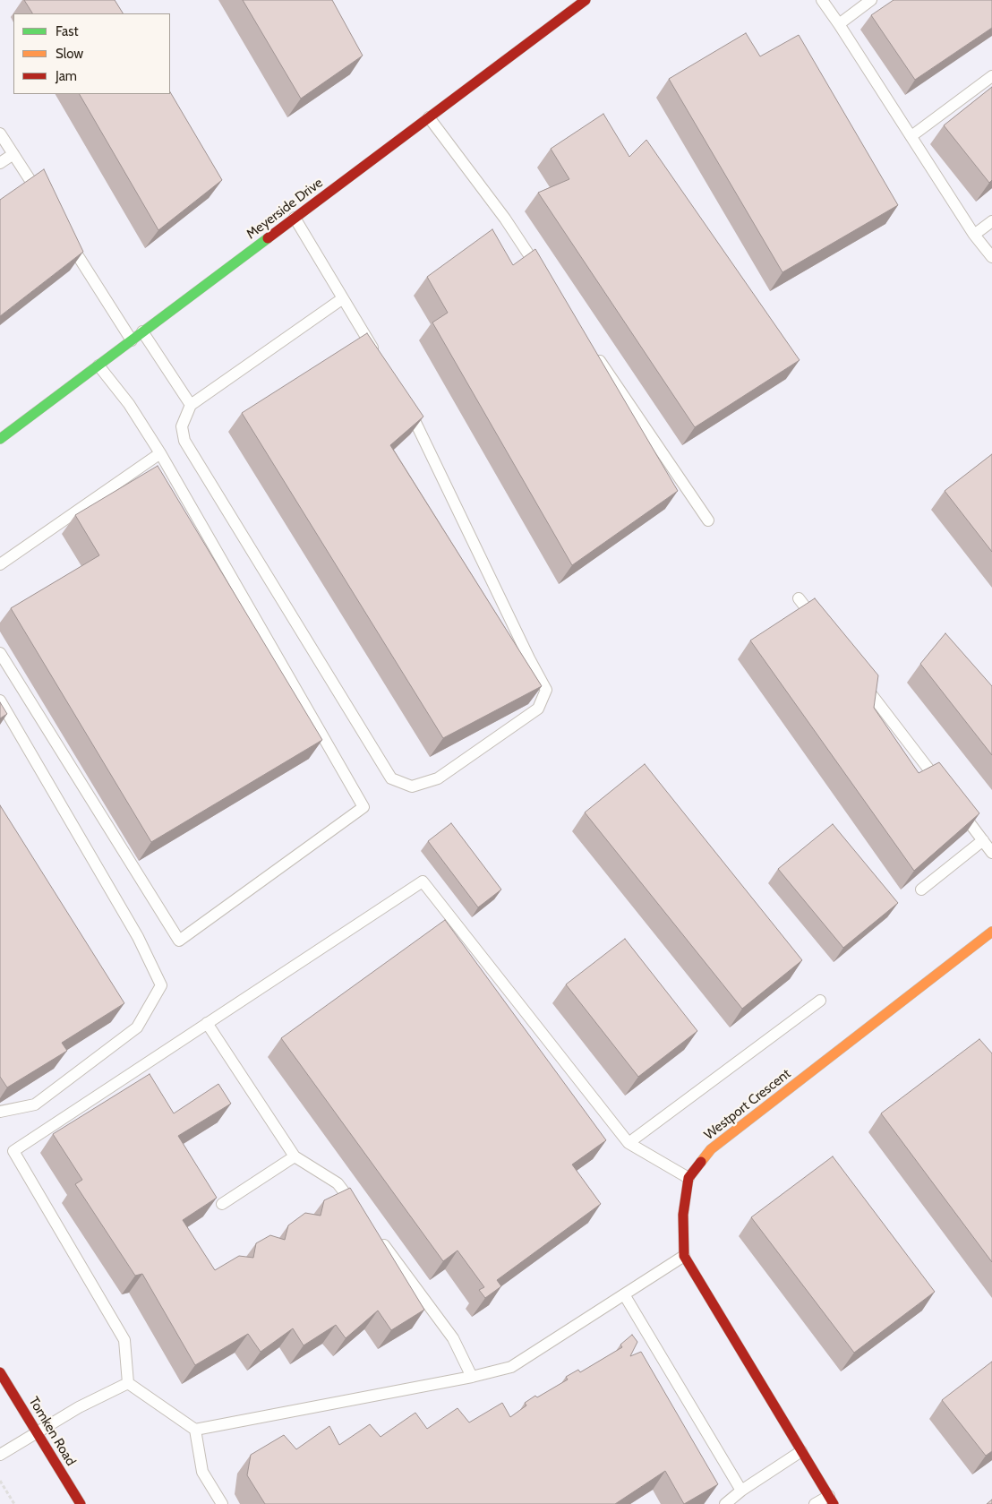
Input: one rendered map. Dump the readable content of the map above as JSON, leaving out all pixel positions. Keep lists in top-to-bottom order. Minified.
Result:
{"streets":{"street":["Meyerside Drive","Westport Crescent","Tomken Road"]},"legend":["Fast","Slow","Jam"]}
